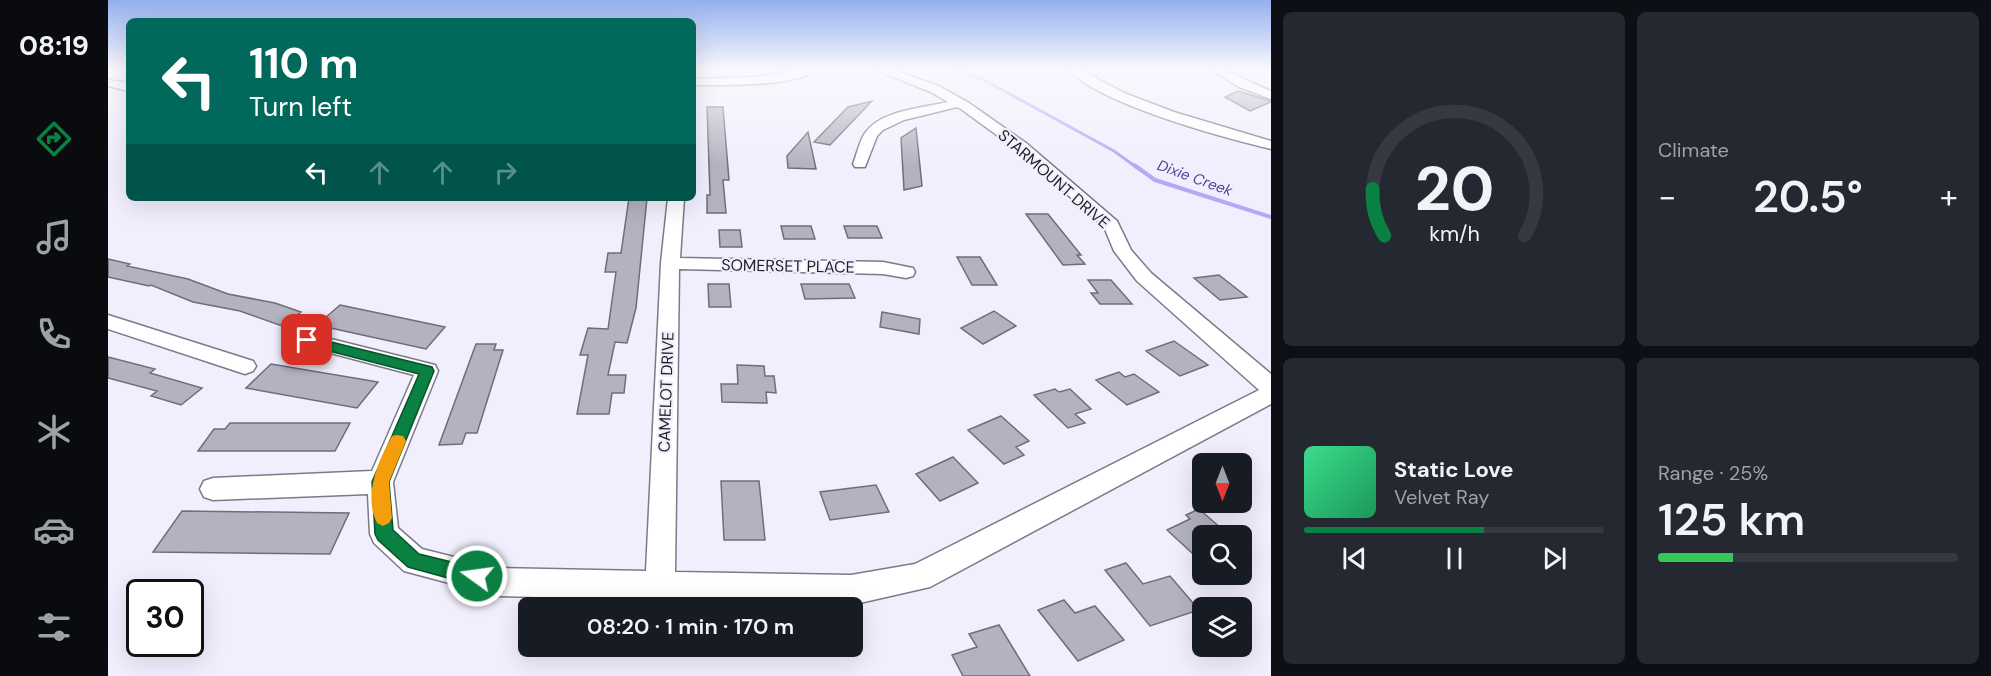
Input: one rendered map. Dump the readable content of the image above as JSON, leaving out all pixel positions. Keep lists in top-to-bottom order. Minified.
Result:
{"streets":{"street":["STARMOUNT DRIVE","SOMERSET PLACE","CAMELOT DRIVE"]},"crossings":[["SOMERSET PLACE","CAMELOT DRIVE"]],"water":["Dixie Creek"],"north":"bottom","page":{"tabs":"08:19","tile":["Climate",["Range · 25%","125 km"]],"turn":["110 m","Turn left"],"heat":["−","20.5°","+"],"song":["Static Love","Velvet Ray"],"limit":"30","trip":"08:20 · 1 min · 170 m","gauge":["20","km/h"]}}
